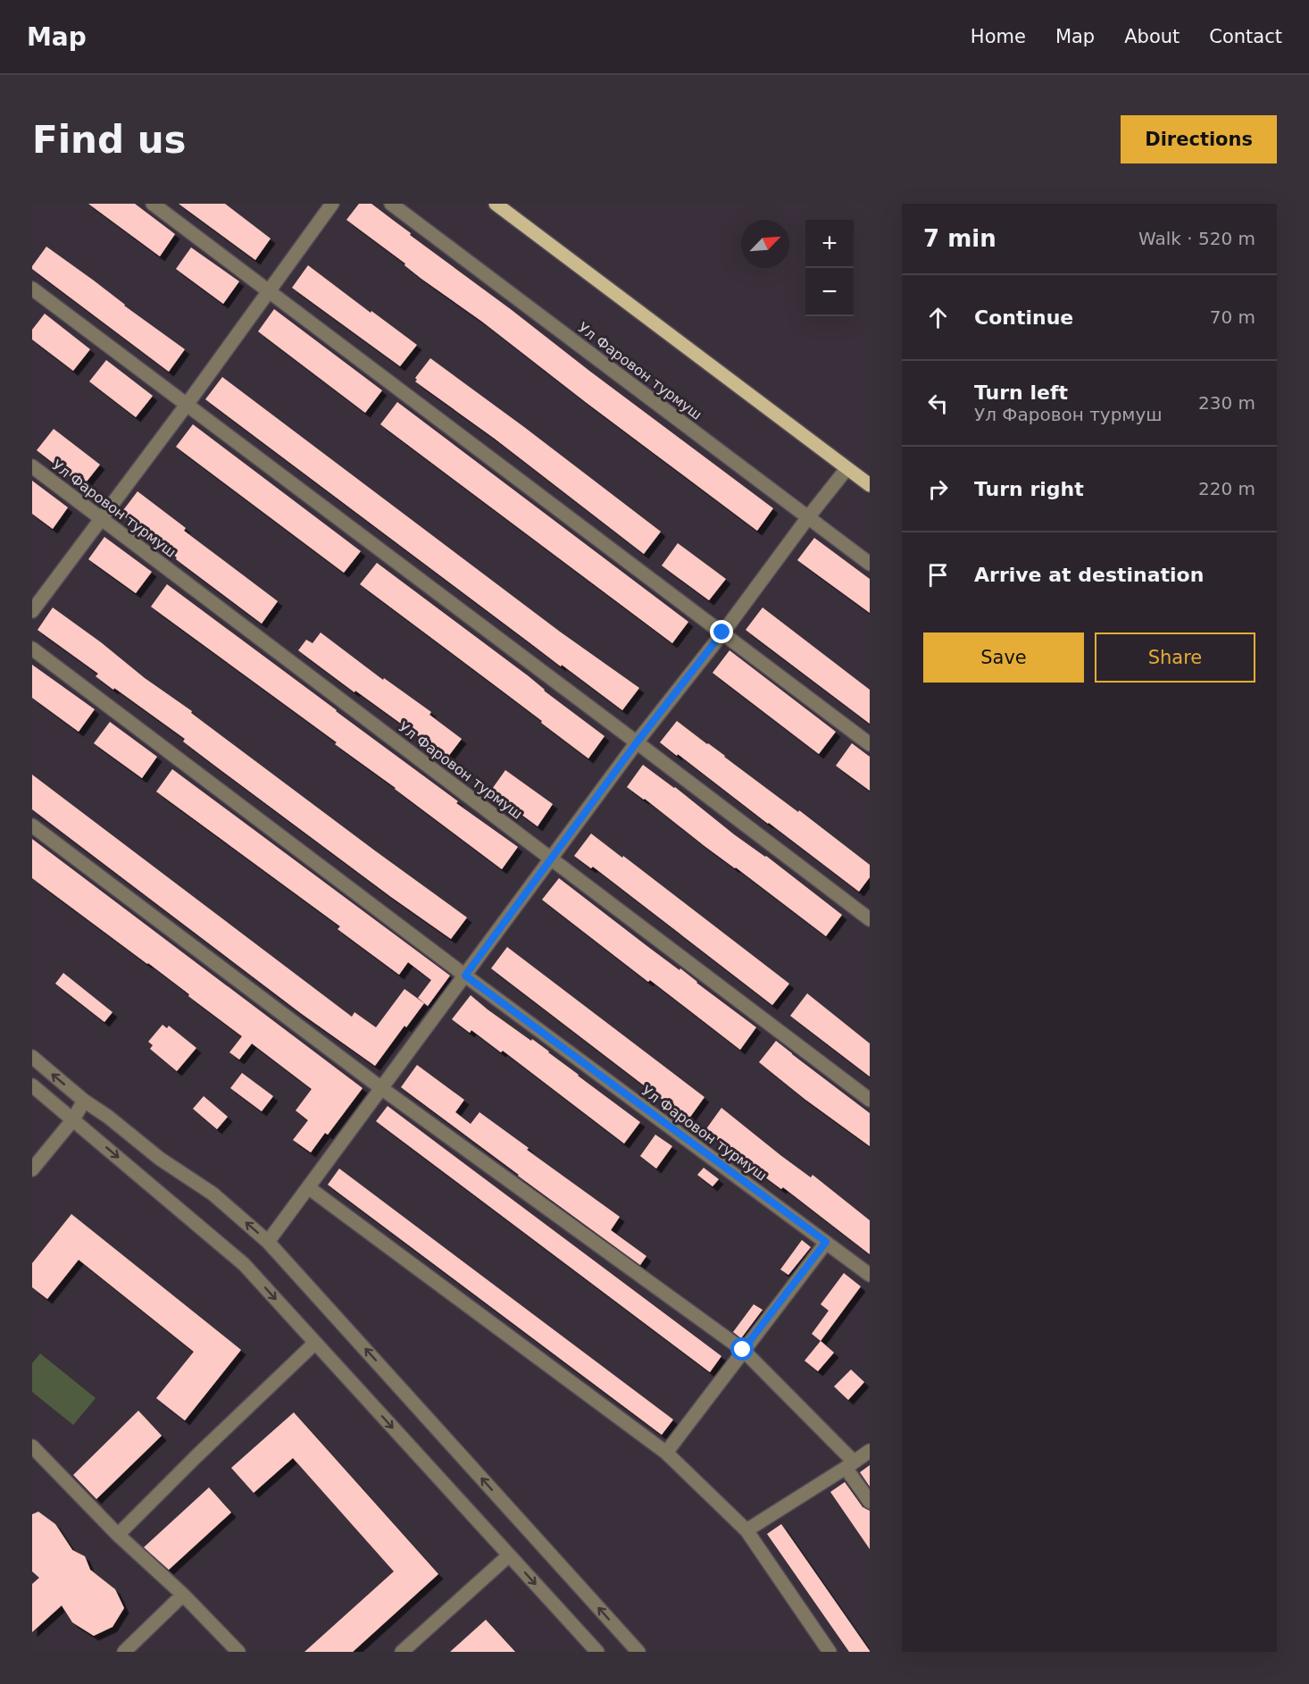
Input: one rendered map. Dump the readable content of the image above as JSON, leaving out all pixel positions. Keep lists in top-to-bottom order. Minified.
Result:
{"streets":{"street":["Ул Фаровон турмуш"]},"north":"top right","page":{"header":"Map","nav":["Home","Map","About","Contact"],"buttons":["Directions",["Save","Share"]],"title":"Find us","heading":["7 min","Walk · 520 m"],"map_buttons":["+","−"],"list":[["Continue","70 m"],["Turn left","Ул Фаровон турмуш","230 m"],["Turn right","220 m"],"Arrive at destination"]}}
